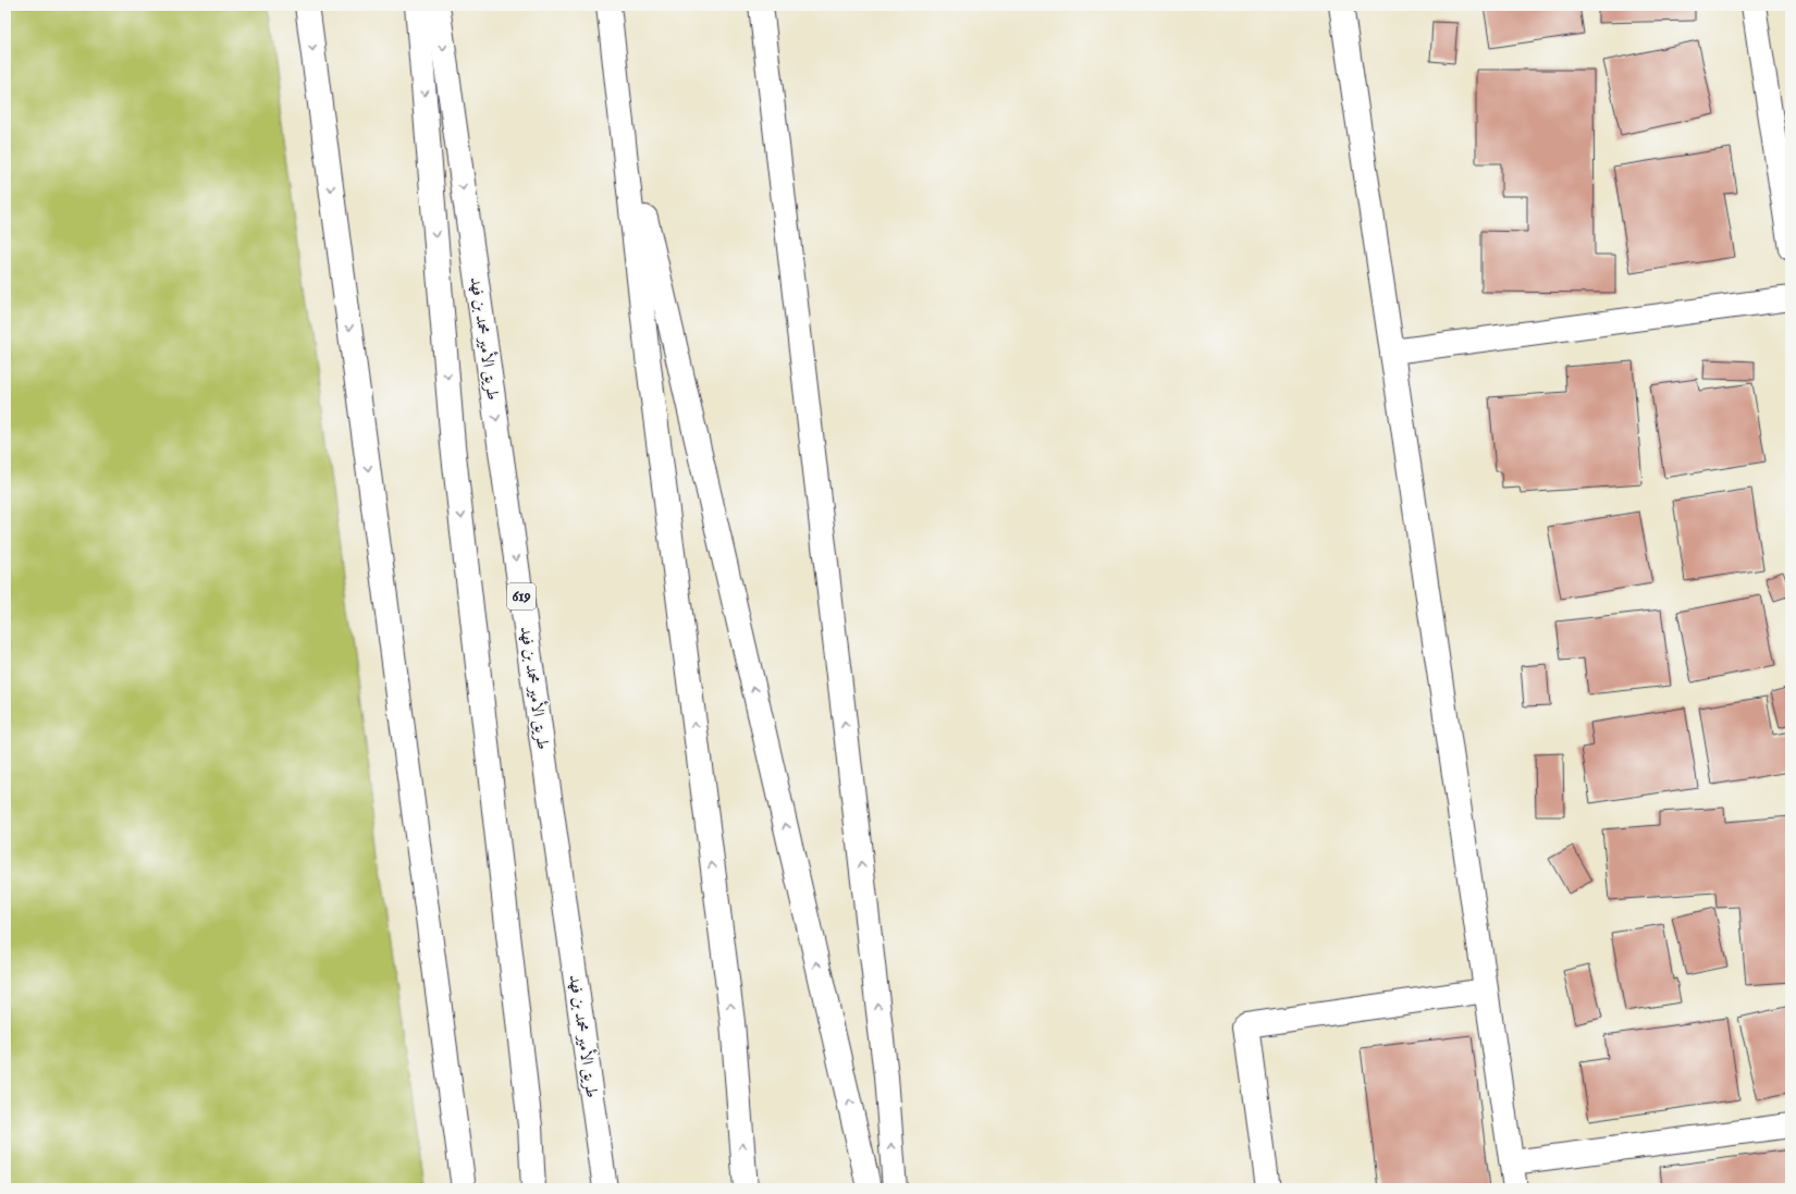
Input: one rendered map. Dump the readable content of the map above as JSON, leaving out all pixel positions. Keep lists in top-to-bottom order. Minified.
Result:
{"streets":{"main road":["طريق الأمير محمد بن فهد","619"]}}
